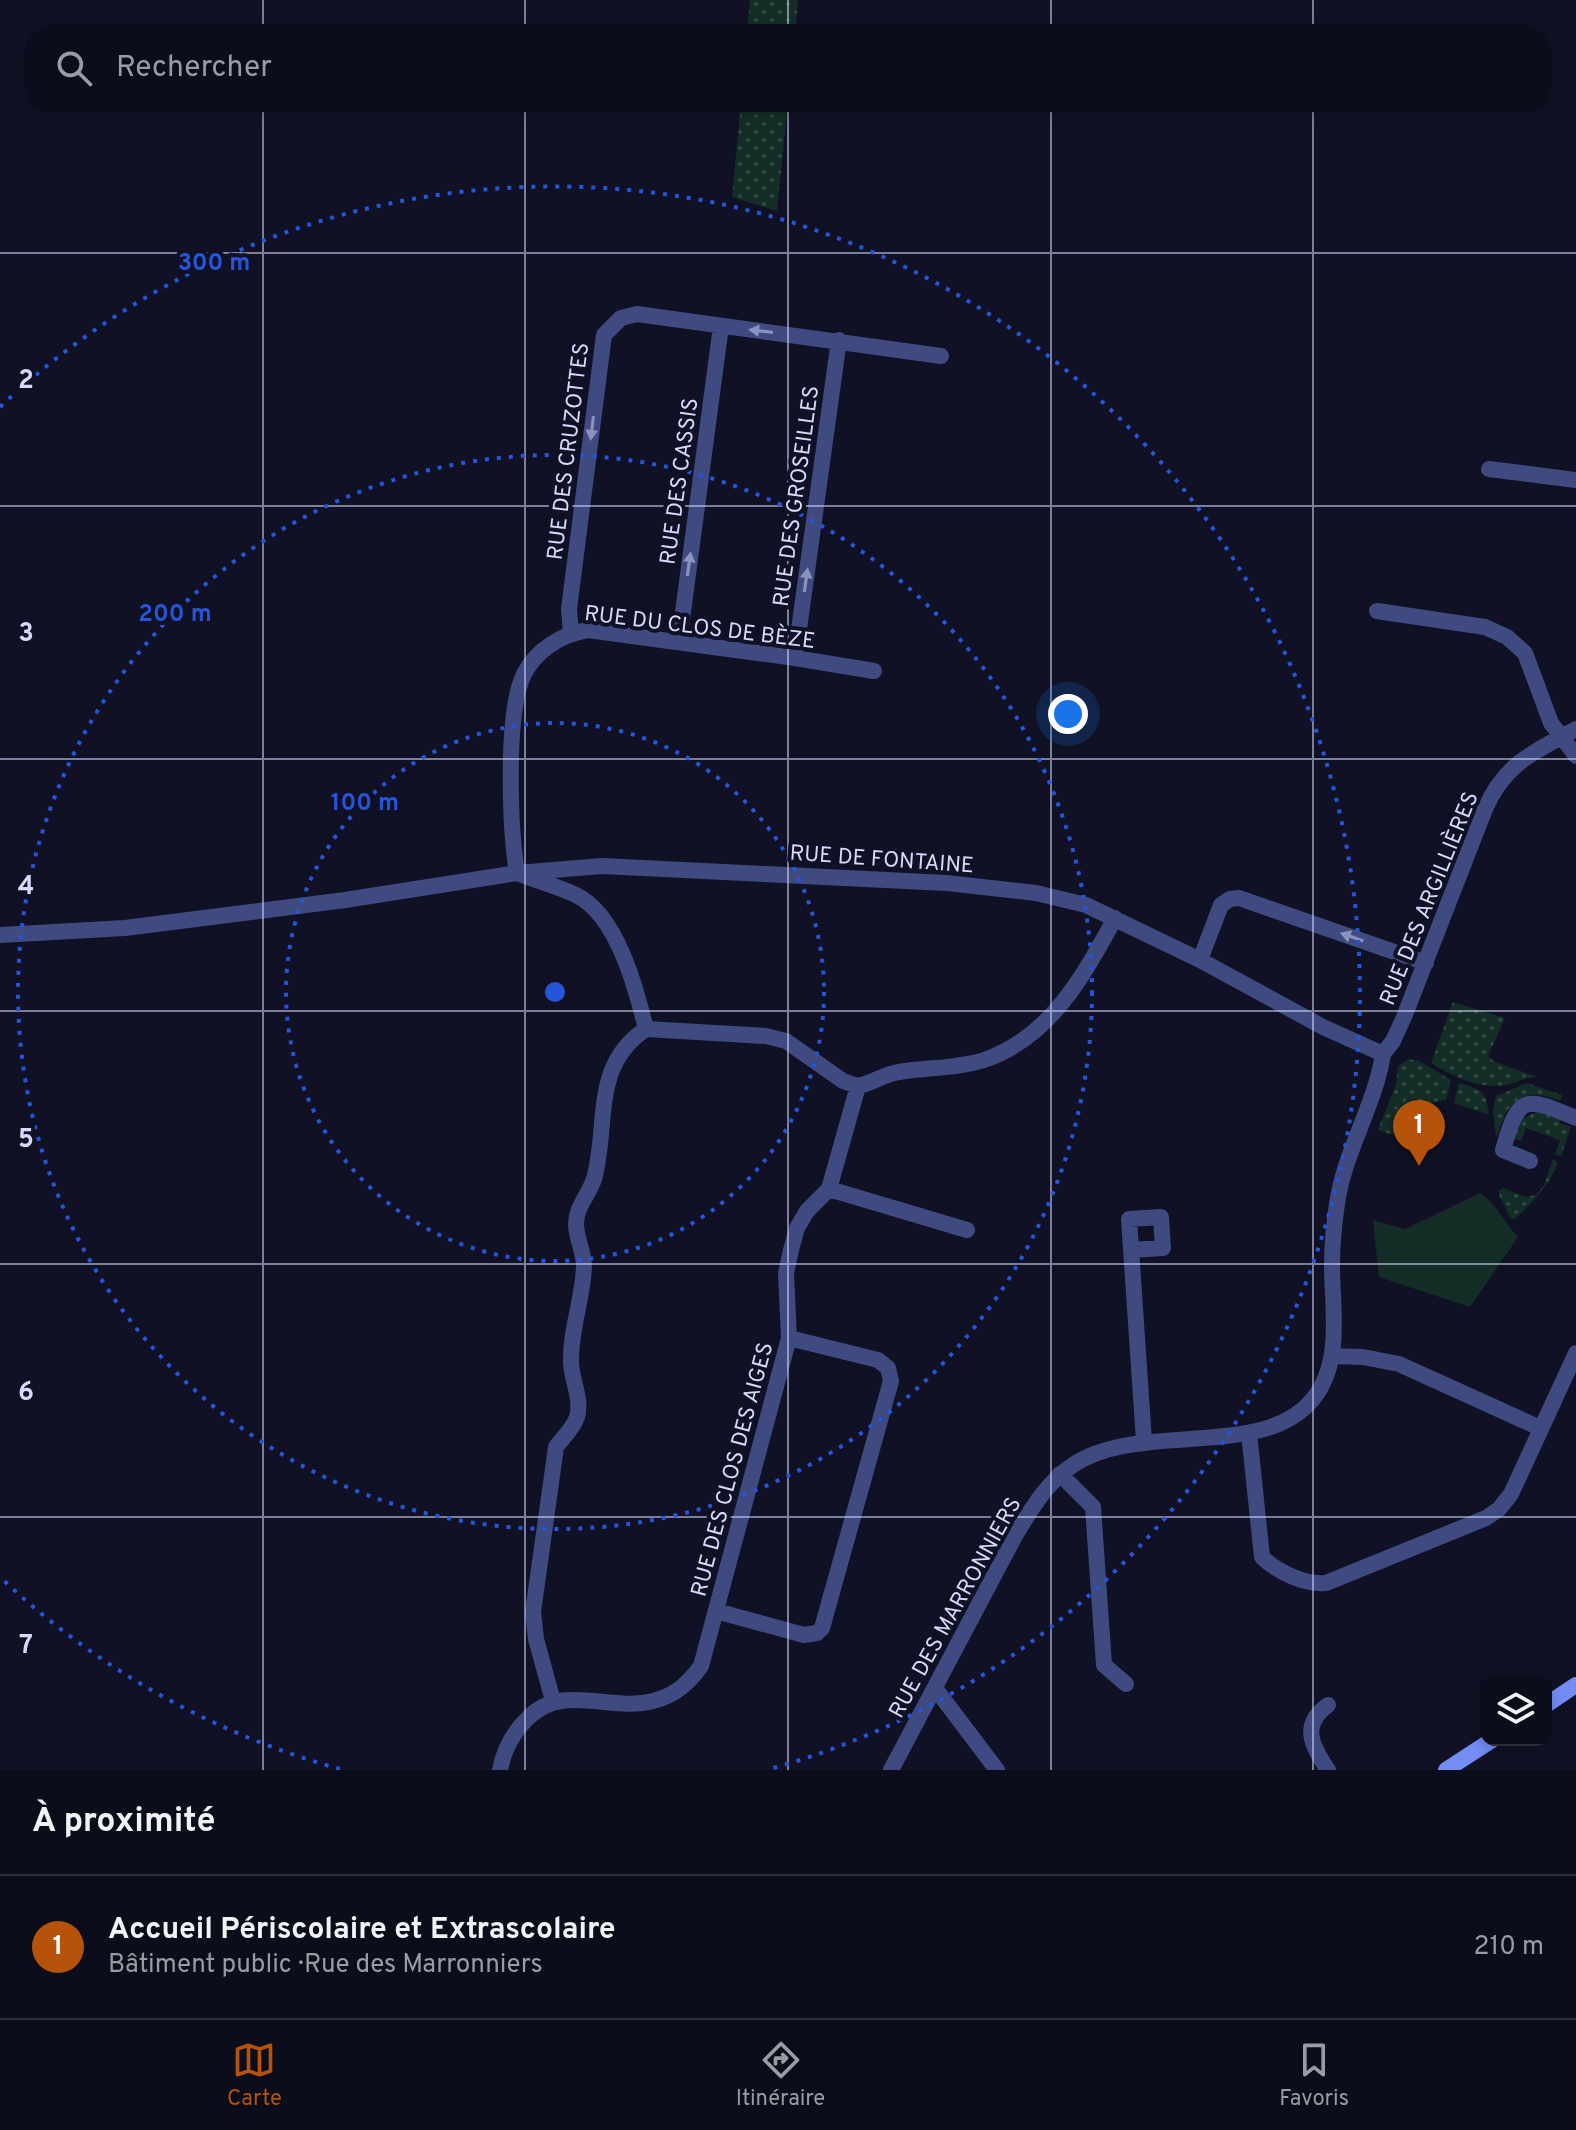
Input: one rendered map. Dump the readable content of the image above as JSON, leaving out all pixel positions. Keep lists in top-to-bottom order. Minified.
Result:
{"streets":{"street":["RUE DES CRUZOTTES","RUE DES CASSIS","RUE DES GROSEILLES","RUE DU CLOS DE BÈZE","RUE DE FONTAINE","RUE DES ARGILLIÈRES","RUE DES CLOS DES AIGES","RUE DES MARRONNIERS"]},"crossings":[["RUE DES CRUZOTTES","RUE DES CASSIS"],["RUE DES CRUZOTTES","RUE DES GROSEILLES"],["RUE DES CRUZOTTES","RUE DU CLOS DE BÈZE"],["RUE DES CASSIS","RUE DU CLOS DE BÈZE"],["RUE DES GROSEILLES","RUE DU CLOS DE BÈZE"],["RUE DU CLOS DE BÈZE","RUE DE FONTAINE"],["RUE DE FONTAINE","RUE DES ARGILLIÈRES"],["RUE DE FONTAINE","RUE DES MARRONNIERS"],["RUE DES ARGILLIÈRES","RUE DES MARRONNIERS"]],"one_way":["RUE DES CASSIS","RUE DES GROSEILLES"],"page":{"search":"Rechercher","pins":"1","heading":"À proximité","list":[{"mark":"1","name":"Accueil Périscolaire et Extrascolaire","note":"Bâtiment public · Rue des Marronniers","value":"210 m"}],"nav":["Carte","Itinéraire","Favoris"]},"grid":{"rows":["2","3","4","5","6","7"]},"rings":["300 m","200 m","100 m"]}
